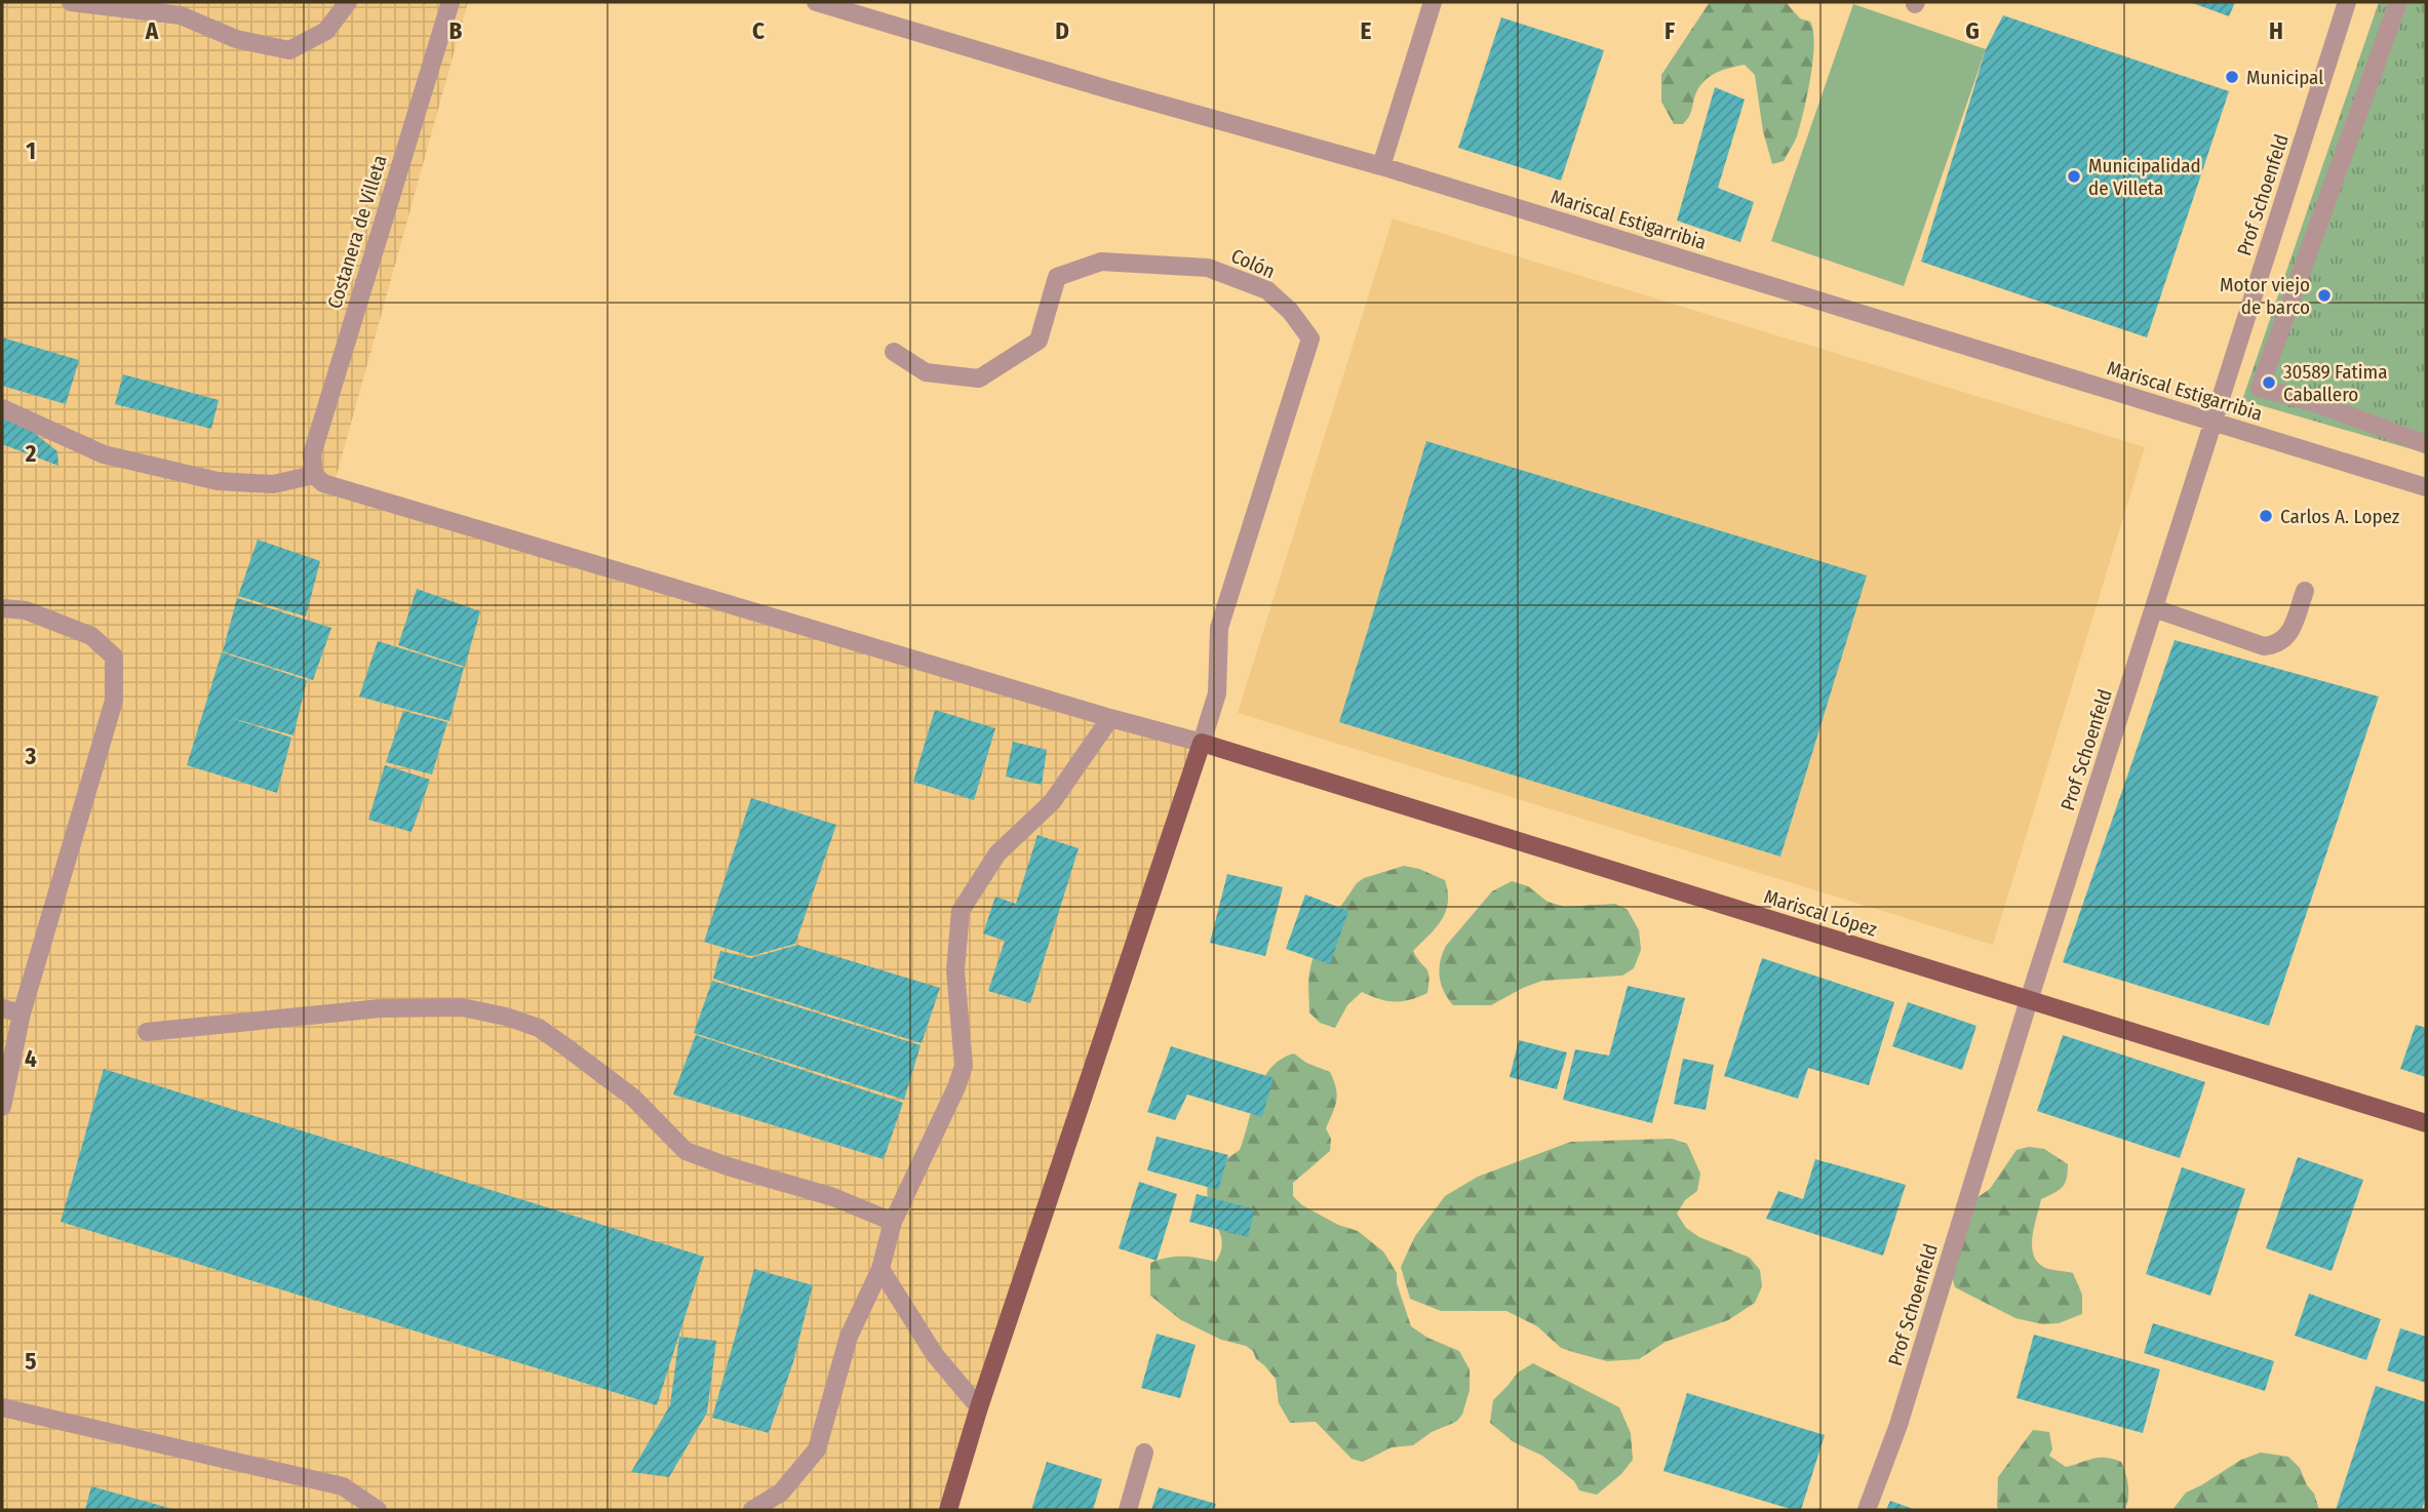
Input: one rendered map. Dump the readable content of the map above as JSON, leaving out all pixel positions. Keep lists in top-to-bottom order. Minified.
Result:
{"streets":{"main road":["Mariscal López"],"street":["Prof Schoenfeld","Mariscal Estigarribia","Costanera de Villeta","Colón"]},"crossings":[["Prof Schoenfeld","Mariscal Estigarribia"],["Prof Schoenfeld","Mariscal López"],["Colón","Mariscal López"]],"places":["Municipal","Municipalidad de Villeta","Motor viejo de barco","30589 Fatima Caballero","Carlos A. Lopez"],"grid":{"columns":["A","B","C","D","E","F","G","H"],"rows":["1","2","3","4","5"]}}
